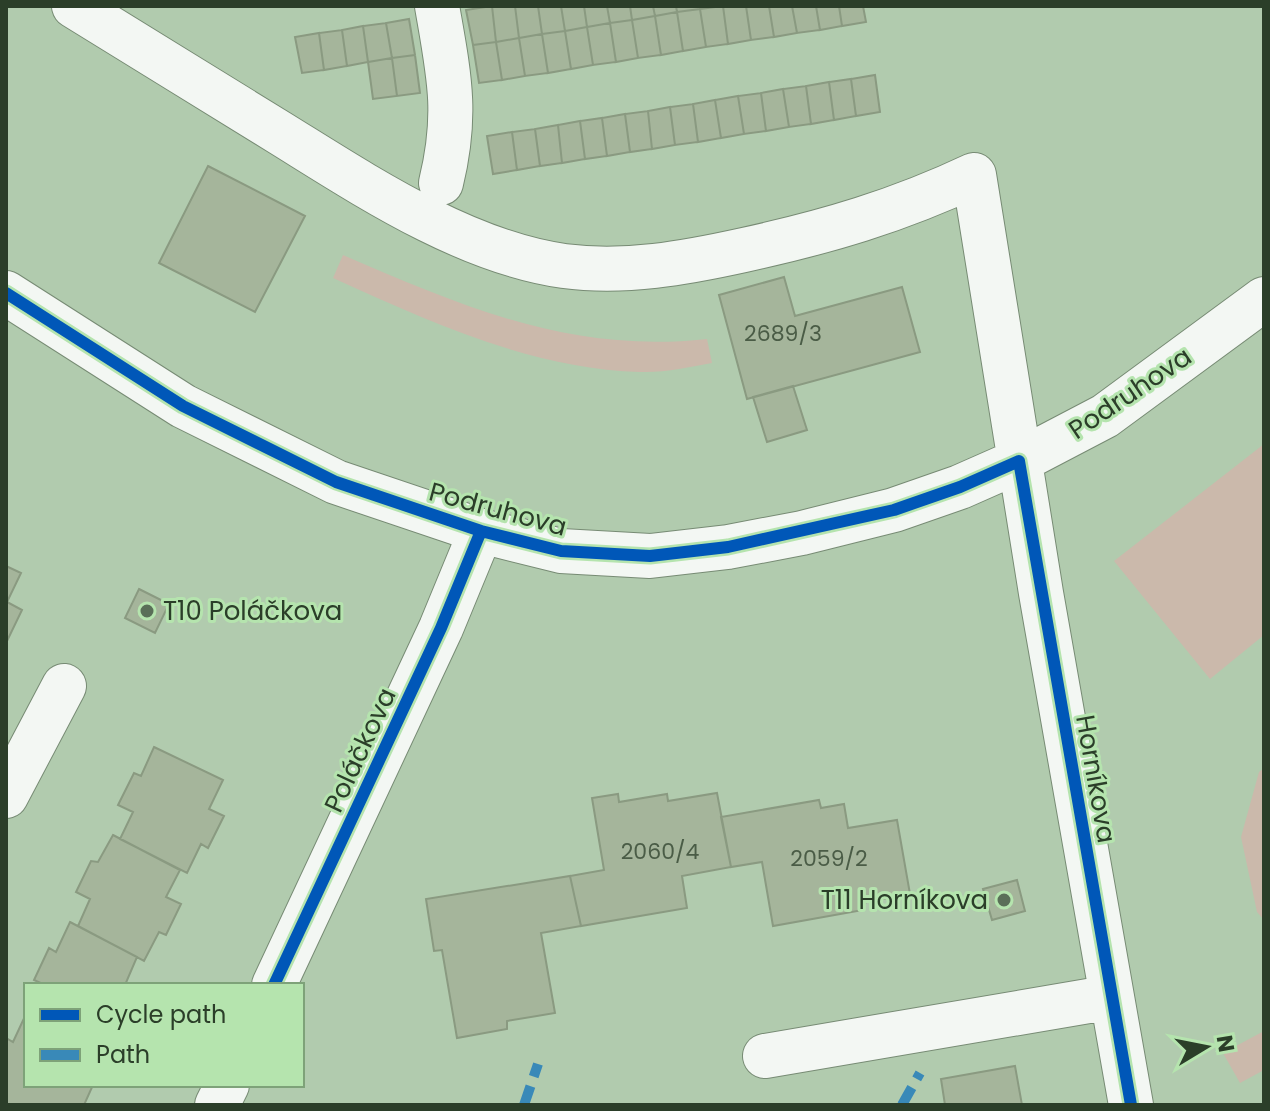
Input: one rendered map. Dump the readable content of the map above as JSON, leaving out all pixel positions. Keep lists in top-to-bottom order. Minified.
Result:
{"streets":{"street":["Podruhova","Poláčkova","Horníkova"]},"crossings":[["Podruhova","Poláčkova"],["Podruhova","Horníkova"]],"places":["T10 Poláčkova","T11 Horníkova"],"house_numbers":["2689/3","2060/4","2059/2"],"legend":["Cycle path","Path"],"north":"right"}
